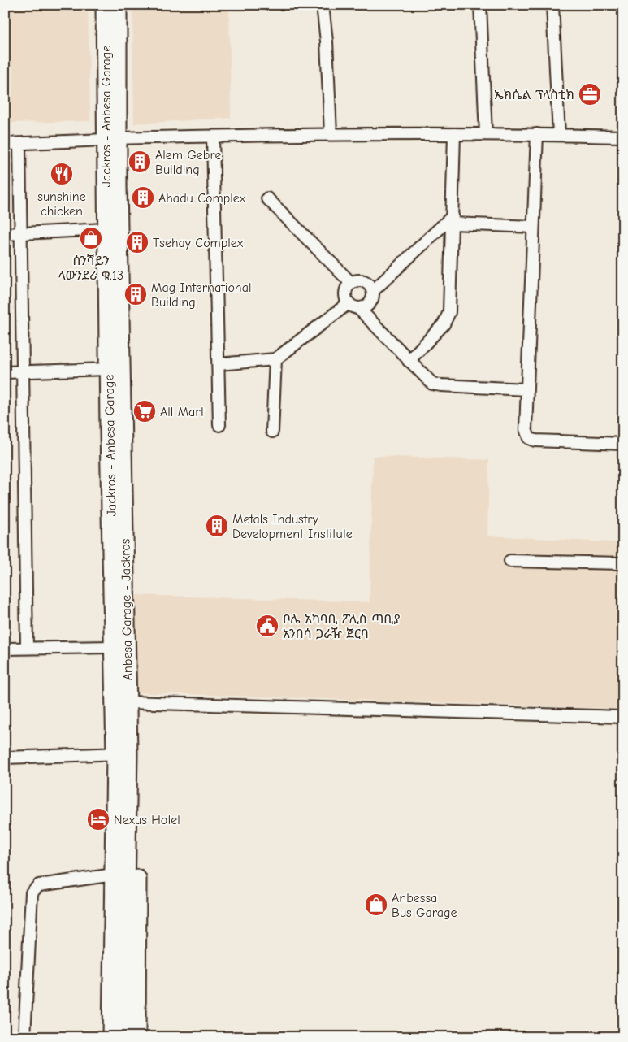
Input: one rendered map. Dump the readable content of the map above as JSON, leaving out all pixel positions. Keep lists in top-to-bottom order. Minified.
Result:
{"streets":{"main road":["Jackros - Anbesa Garage","Anbesa Garage - Jackros"]},"crossings":[["Jackros - Anbesa Garage","Anbesa Garage - Jackros"]],"places":{"office":["ኤክሴል ፕላስቲክ"],"building":["Alem Gebre Building","Ahadu Complex","Tsehay Complex","Mag International Building","Metals Industry Development Institute"],"restaurant":["sunshine chicken"],"shop":["ሰንሻይን ላውንደሪ ቁ.13","Anbessa Bus Garage"],"supermarket":["All Mart"],"public building":["ቦሌ አካባቢ ፖሊስ ጣቢያ አንበሳ ጋራዥ ጀርባ"],"hotel":["Nexus Hotel"]}}
